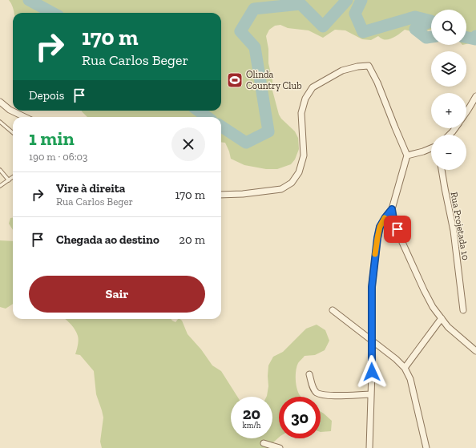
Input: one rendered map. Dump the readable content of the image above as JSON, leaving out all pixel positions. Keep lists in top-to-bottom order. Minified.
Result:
{"streets":{"street":["Rua Projetada 10"]},"places":{"sports":["Olinda Country Club"]},"page":{"map_buttons":["+","−"],"turn":["170 m","Rua Carlos Beger"],"then":"Depois","heading":["1 min","190 m · 06:03"],"list":[{"name":"Vire à direita","note":"Rua Carlos Beger","value":"170 m"},{"name":"Chegada ao destino","value":"20 m"}],"buttons":"Sair","speed":"20 km/h","limit":"30"}}
